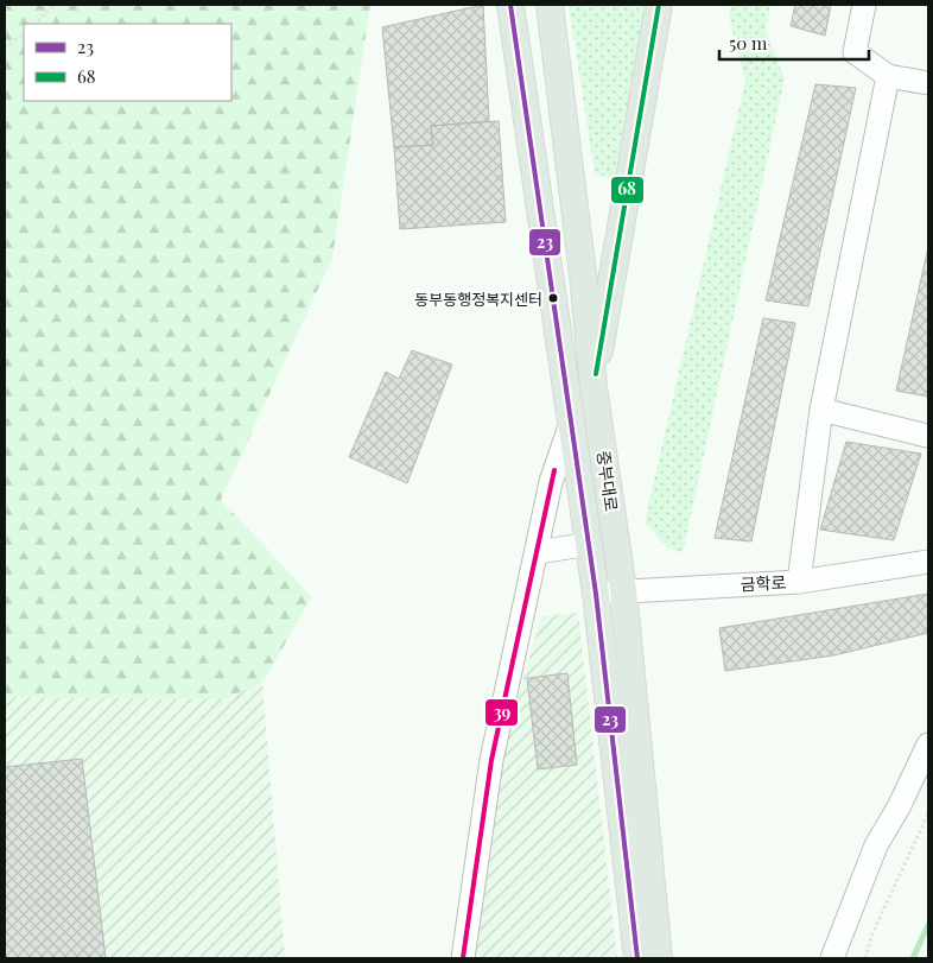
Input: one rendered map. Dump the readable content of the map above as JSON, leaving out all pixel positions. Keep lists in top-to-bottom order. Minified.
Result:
{"streets":{"main road":["중부대로"],"street":["금학로"]},"crossings":[["중부대로","금학로"]],"places":["동부동행정복지센터"],"lines":["transit line 23","transit line 68","transit line 39"],"legend":["23","68"],"scale_bar":"50 m"}
